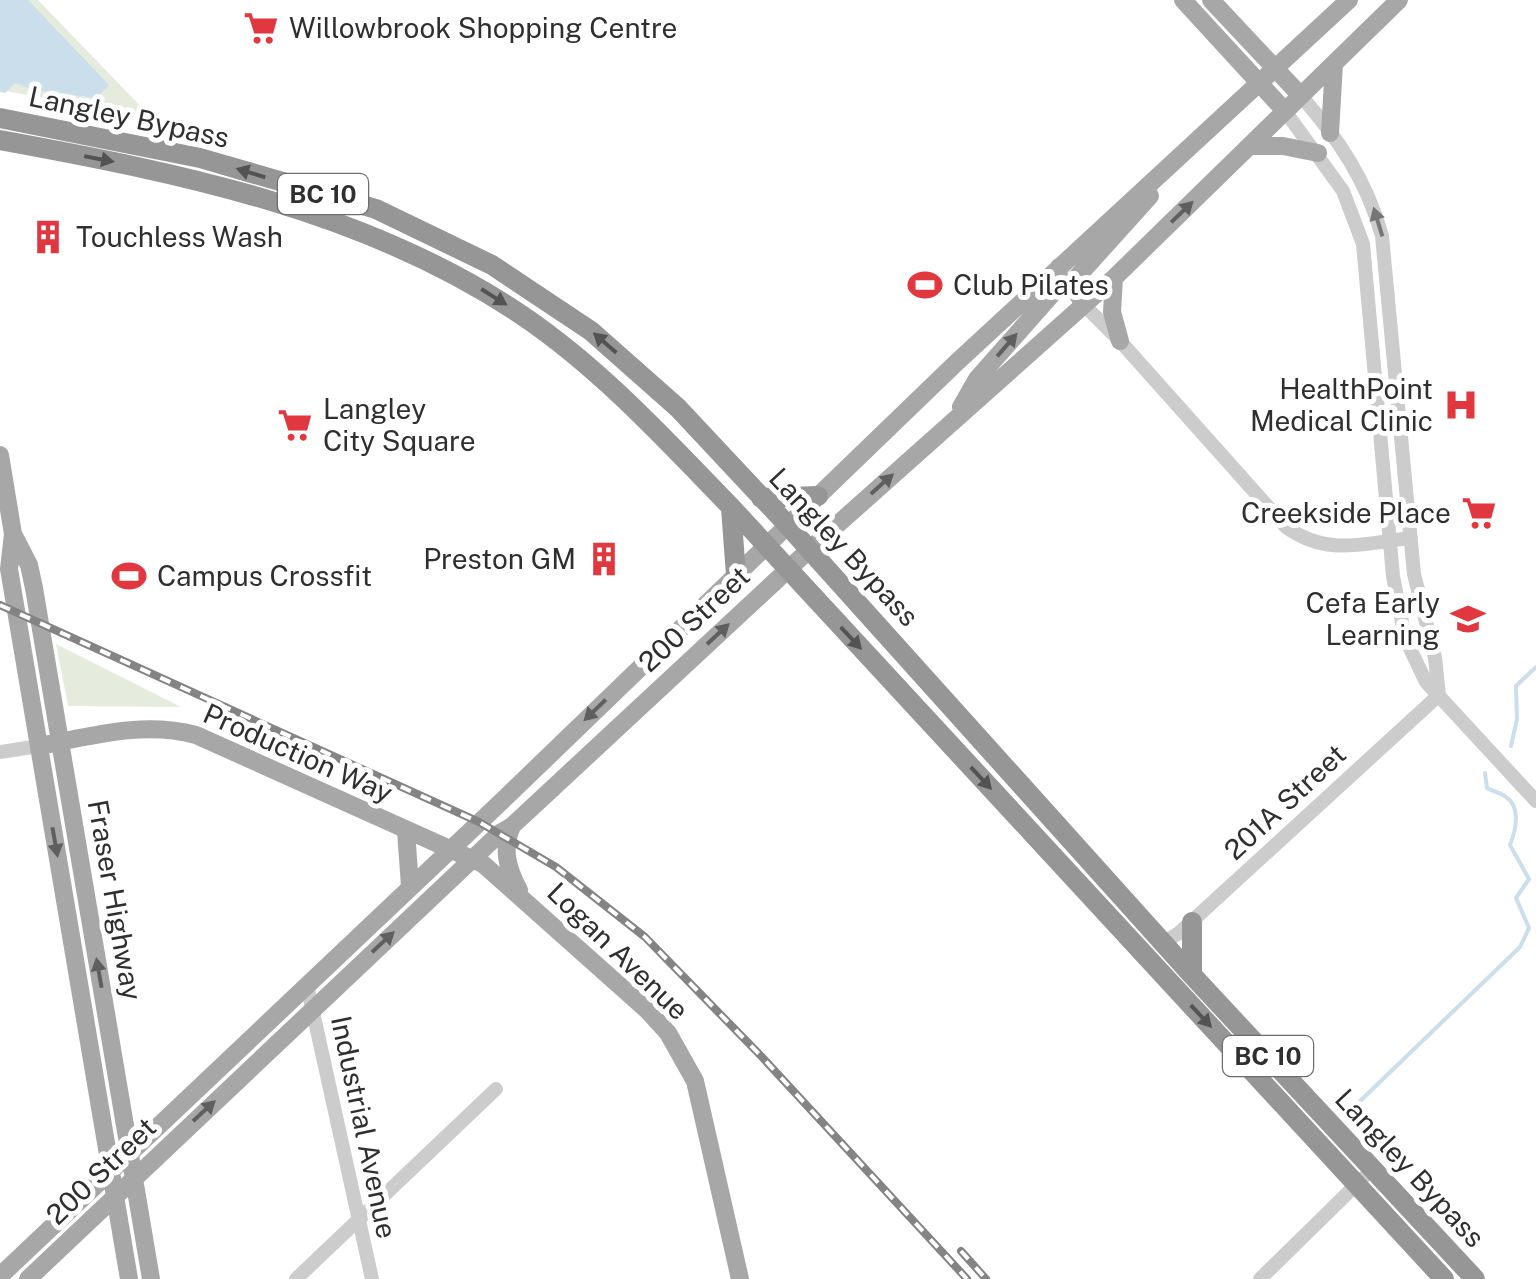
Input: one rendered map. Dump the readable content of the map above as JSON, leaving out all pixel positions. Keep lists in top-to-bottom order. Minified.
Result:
{"streets":{"highway":["Langley Bypass","BC 10"],"main road":["200 Street","Production Way","Fraser Highway","Logan Avenue"],"street":["201A Street","Industrial Avenue"]},"crossings":[["Langley Bypass","200 Street"],["Langley Bypass","201A Street"],["200 Street","Production Way"],["200 Street","Fraser Highway"],["200 Street","Logan Avenue"],["200 Street","Industrial Avenue"],["Production Way","Fraser Highway"],["Production Way","Logan Avenue"]],"places":{"supermarket":["Willowbrook Shopping Centre","Langley City Square","Creekside Place"],"building":["Touchless Wash","Preston GM"],"sports":["Club Pilates","Campus Crossfit"],"hospital":["HealthPoint Medical Clinic"],"school or university":["Cefa Early Learning"]}}
